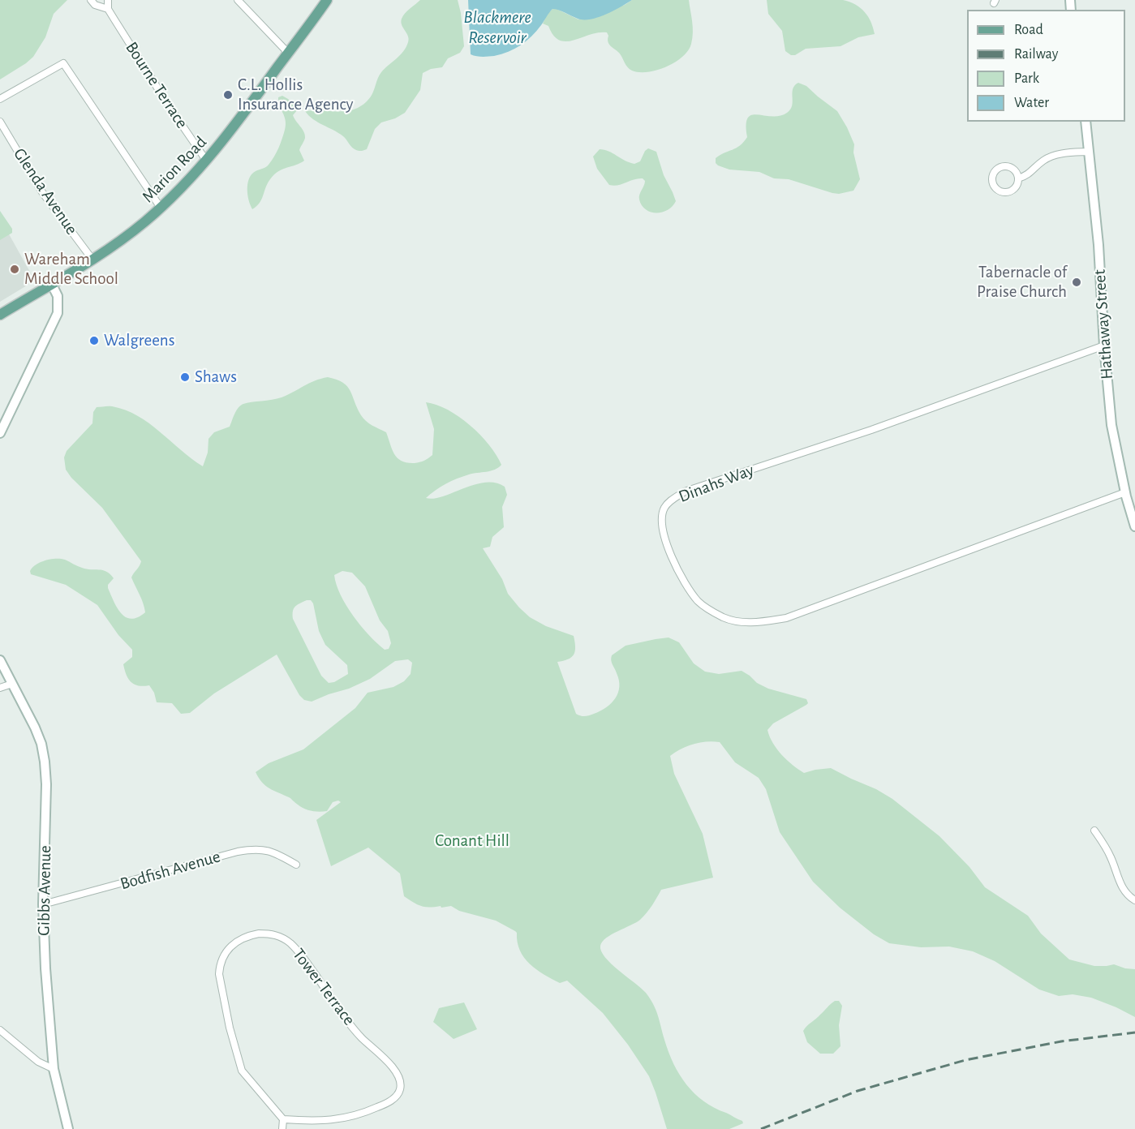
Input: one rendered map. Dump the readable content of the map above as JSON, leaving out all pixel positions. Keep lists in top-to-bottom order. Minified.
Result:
{"streets":{"main road":["Marion Road","Hathaway Street","Gibbs Avenue"],"street":["Bourne Terrace","Glenda Avenue","Dinahs Way","Bodfish Avenue","Tower Terrace"]},"crossings":[["Bourne Terrace","Marion Road"],["Marion Road","Glenda Avenue"],["Hathaway Street","Dinahs Way"],["Bodfish Avenue","Gibbs Avenue"]],"water":["Blackmere Reservoir"],"parks":["Conant Hill"],"places":["C.L. Hollis Insurance Agency","Wareham Middle School","Tabernacle of Praise Church","Walgreens","Shaws"],"legend":["Road","Railway","Park","Water"]}
